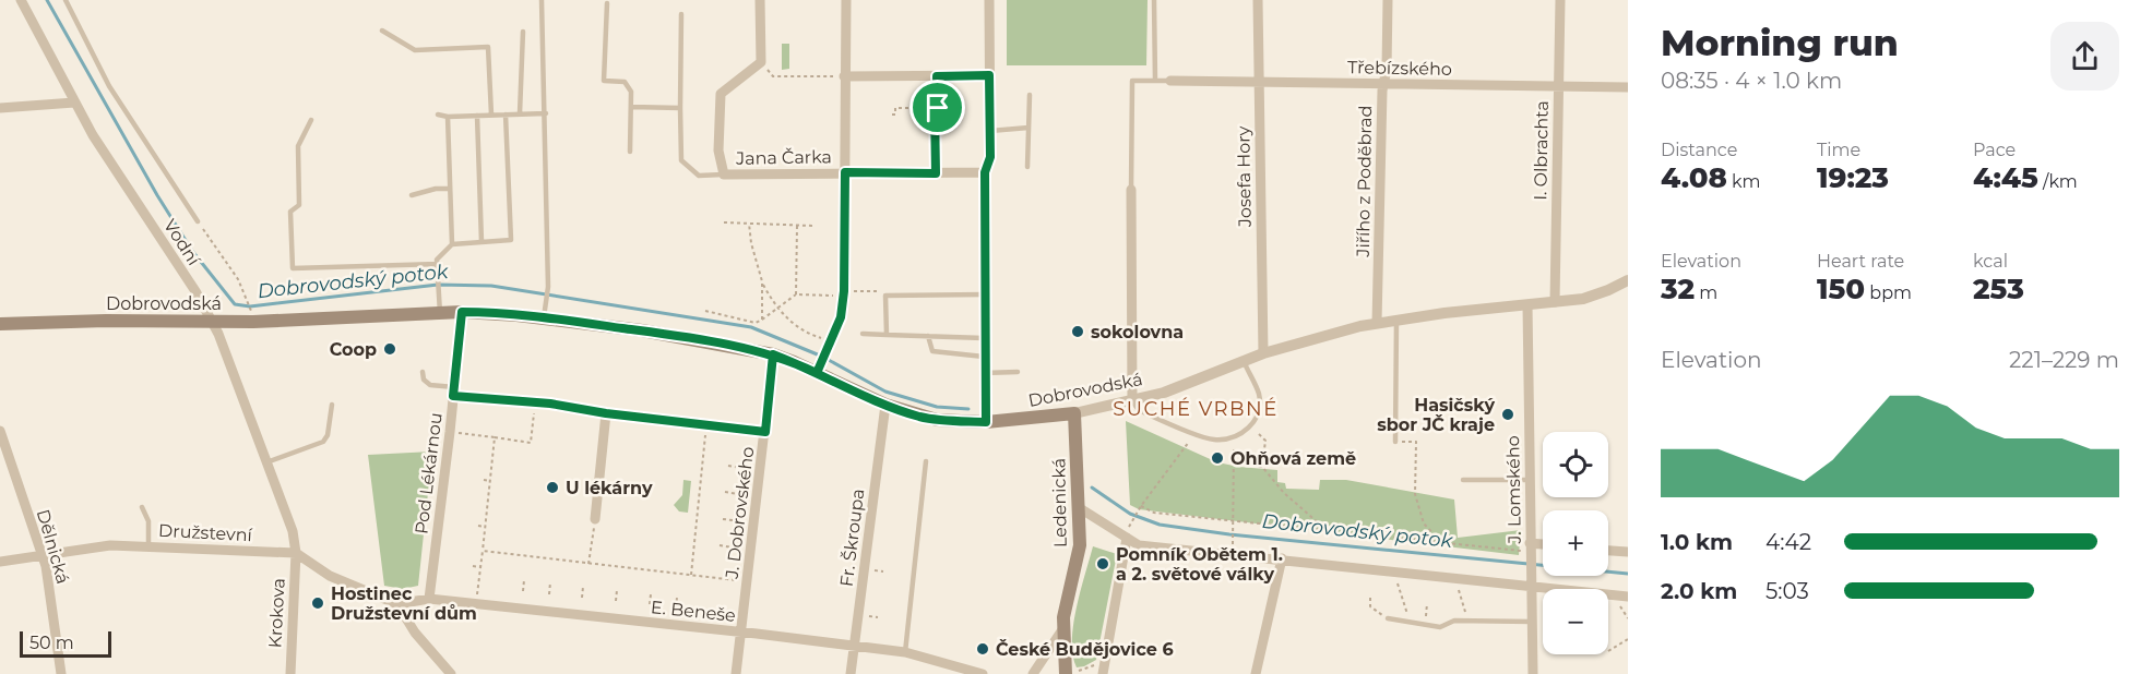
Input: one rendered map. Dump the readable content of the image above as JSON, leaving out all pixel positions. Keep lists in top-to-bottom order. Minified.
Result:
{"streets":{"main road":["Dobrovodská","Ledenická"],"street":["Třebízského","I. Olbrachta","Jana Čarka","Josefa Hory","Jiřího z Poděbrad","Vodní","Pod Lékárnou","J. Lomského","J. Dobrovského","Družstevní","Fr. Škroupa","Dělnická","E. Beneše","Krokova"]},"crossings":[["Třebízského","I. Olbrachta"],["Třebízského","Josefa Hory"],["Třebízského","Jiřího z Poděbrad"],["I. Olbrachta","Dobrovodská"],["Josefa Hory","Dobrovodská"],["Jiřího z Poděbrad","Dobrovodská"],["Vodní","Dobrovodská"],["Vodní","Družstevní"],["Vodní","Krokova"],["Dobrovodská","Pod Lékárnou"],["Dobrovodská","J. Lomského"],["Dobrovodská","Ledenická"],["Dobrovodská","J. Dobrovského"],["Dobrovodská","Fr. Škroupa"],["Pod Lékárnou","J. Dobrovského"],["Pod Lékárnou","E. Beneše"],["J. Dobrovského","E. Beneše"],["Družstevní","Dělnická"],["Družstevní","Krokova"],["Fr. Škroupa","E. Beneše"]],"districts":["SUCHÉ VRBNÉ"],"water":["Dobrovodský potok"],"places":["sokolovna","Coop","Hasičský sbor JČ kraje","Ohňová země","U lékárny","Pomník Obětem 1. a 2. světové války","Hostinec Družstevní dům","České Budějovice 6"],"scale_bar":"50 m","page":{"heading":["Morning run","08:35 · 4 × 1.0 km"],"stats":[["Distance","4.08 km"],["Time","19:23"],["Pace","4:45 /km"],["Elevation","32 m"],["Heart rate","150 bpm"],["kcal","253"]],"chart":["Elevation","221–229 m"],"map_buttons":["+","−"],"list":[{"name":"1.0 km","note":"4:42"},{"name":"2.0 km","note":"5:03"}],"scale":"50 m"}}
